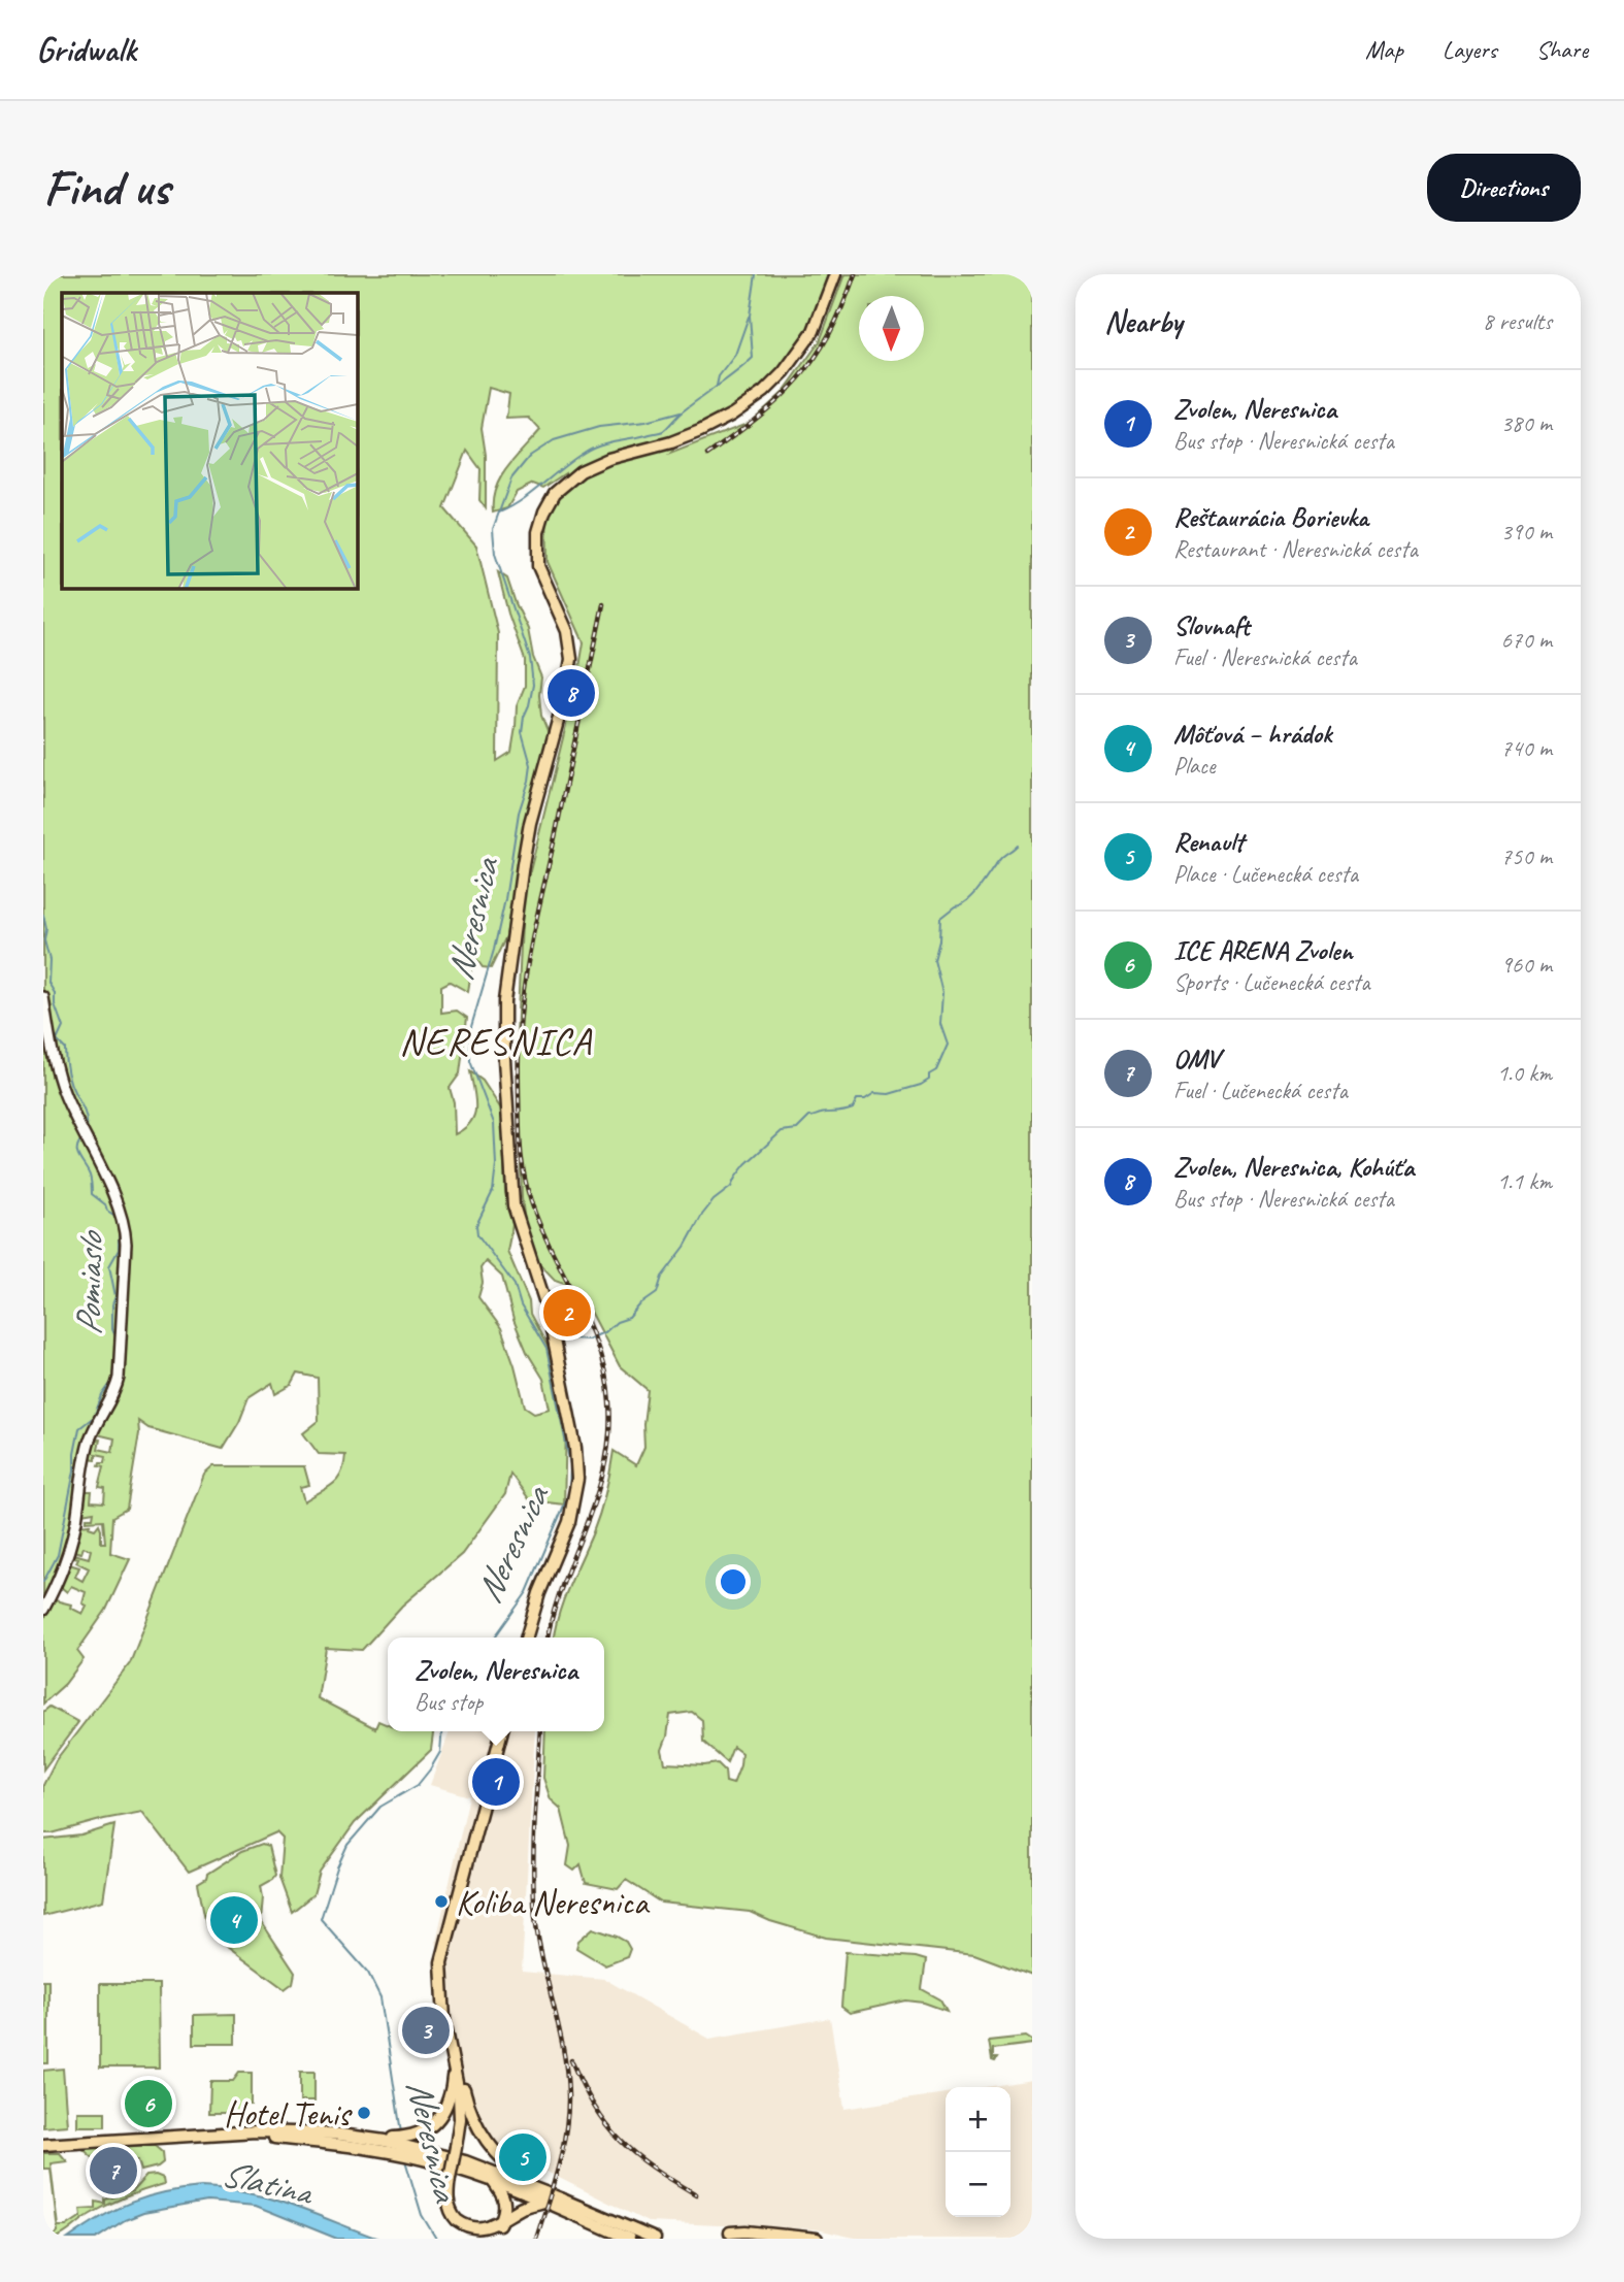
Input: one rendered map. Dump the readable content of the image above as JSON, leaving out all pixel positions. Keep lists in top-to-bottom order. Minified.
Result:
{"districts":["NERESNICA"],"water":["Neresnica","Pomiaslo","Slatina"],"places":["Koliba Neresnica","Hotel Tenis"],"north":"bottom","page":{"header":"Gridwalk","nav":["Map","Layers","Share"],"buttons":"Directions","title":"Find us","heading":["Nearby","8 results"],"list":[{"mark":"1","name":"Zvolen, Neresnica","note":"Bus stop · Neresnická cesta","value":"380 m"},{"mark":"2","name":"Reštaurácia Borievka","note":"Restaurant · Neresnická cesta","value":"390 m"},{"mark":"3","name":"Slovnaft","note":"Fuel · Neresnická cesta","value":"670 m"},{"mark":"4","name":"Môťová – hrádok","note":"Place","value":"740 m"},{"mark":"5","name":"Renault","note":"Place · Lučenecká cesta","value":"750 m"},{"mark":"6","name":"ICE ARENA Zvolen","note":"Sports · Lučenecká cesta","value":"960 m"},{"mark":"7","name":"OMV","note":"Fuel · Lučenecká cesta","value":"1.0 km"},{"mark":"8","name":"Zvolen, Neresnica, Kohúťa","note":"Bus stop · Neresnická cesta","value":"1.1 km"}],"pins":["8","2","1","4","3","6","5","7"],"popup":["Zvolen, Neresnica","Bus stop"],"map_buttons":["+","−"]}}
